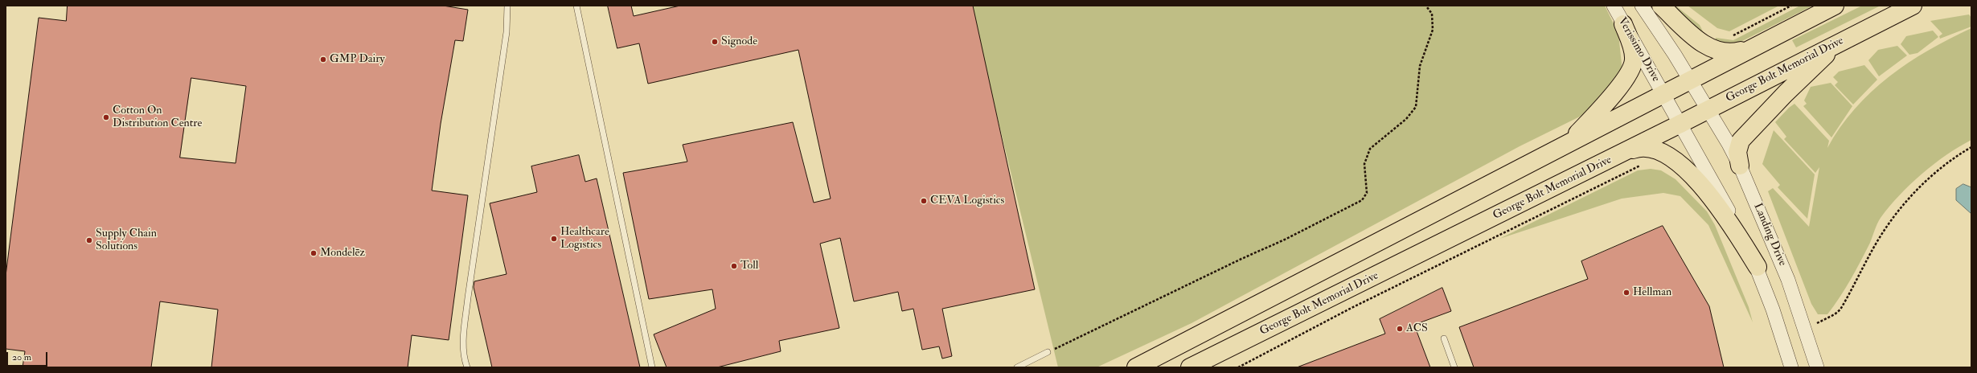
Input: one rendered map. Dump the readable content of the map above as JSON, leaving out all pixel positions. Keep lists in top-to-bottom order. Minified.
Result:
{"streets":{"main road":["George Bolt Memorial Drive"],"street":["Verissimo Drive","Landing Drive"]},"crossings":[["Verissimo Drive","George Bolt Memorial Drive"],["George Bolt Memorial Drive","Landing Drive"]],"places":["Signode","GMP Dairy","Cotton On Distribution Centre","CEVA Logistics","Healthcare Logistics","Supply Chain Solutions","Mondelēz","Toll","Hellman","ACS"],"scale_bar":"20 m"}
